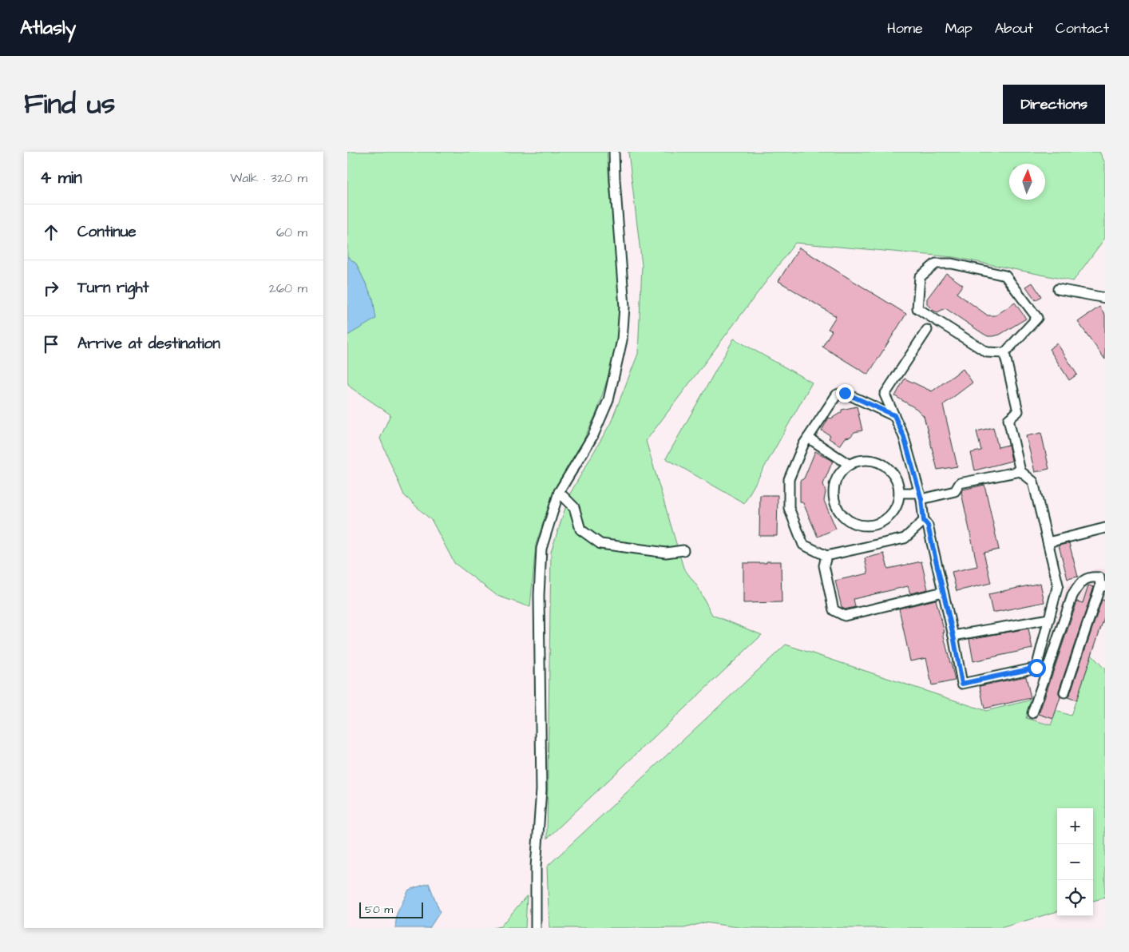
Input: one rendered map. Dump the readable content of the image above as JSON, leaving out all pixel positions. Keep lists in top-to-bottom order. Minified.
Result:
{"scale_bar":"50 m","north":"top","page":{"header":"Atlasly","nav":["Home","Map","About","Contact"],"title":"Find us","buttons":"Directions","heading":["4 min","Walk · 320 m"],"list":[["Continue","60 m"],["Turn right","260 m"],"Arrive at destination"],"map_buttons":["+","−"],"scale":"50 m"}}
